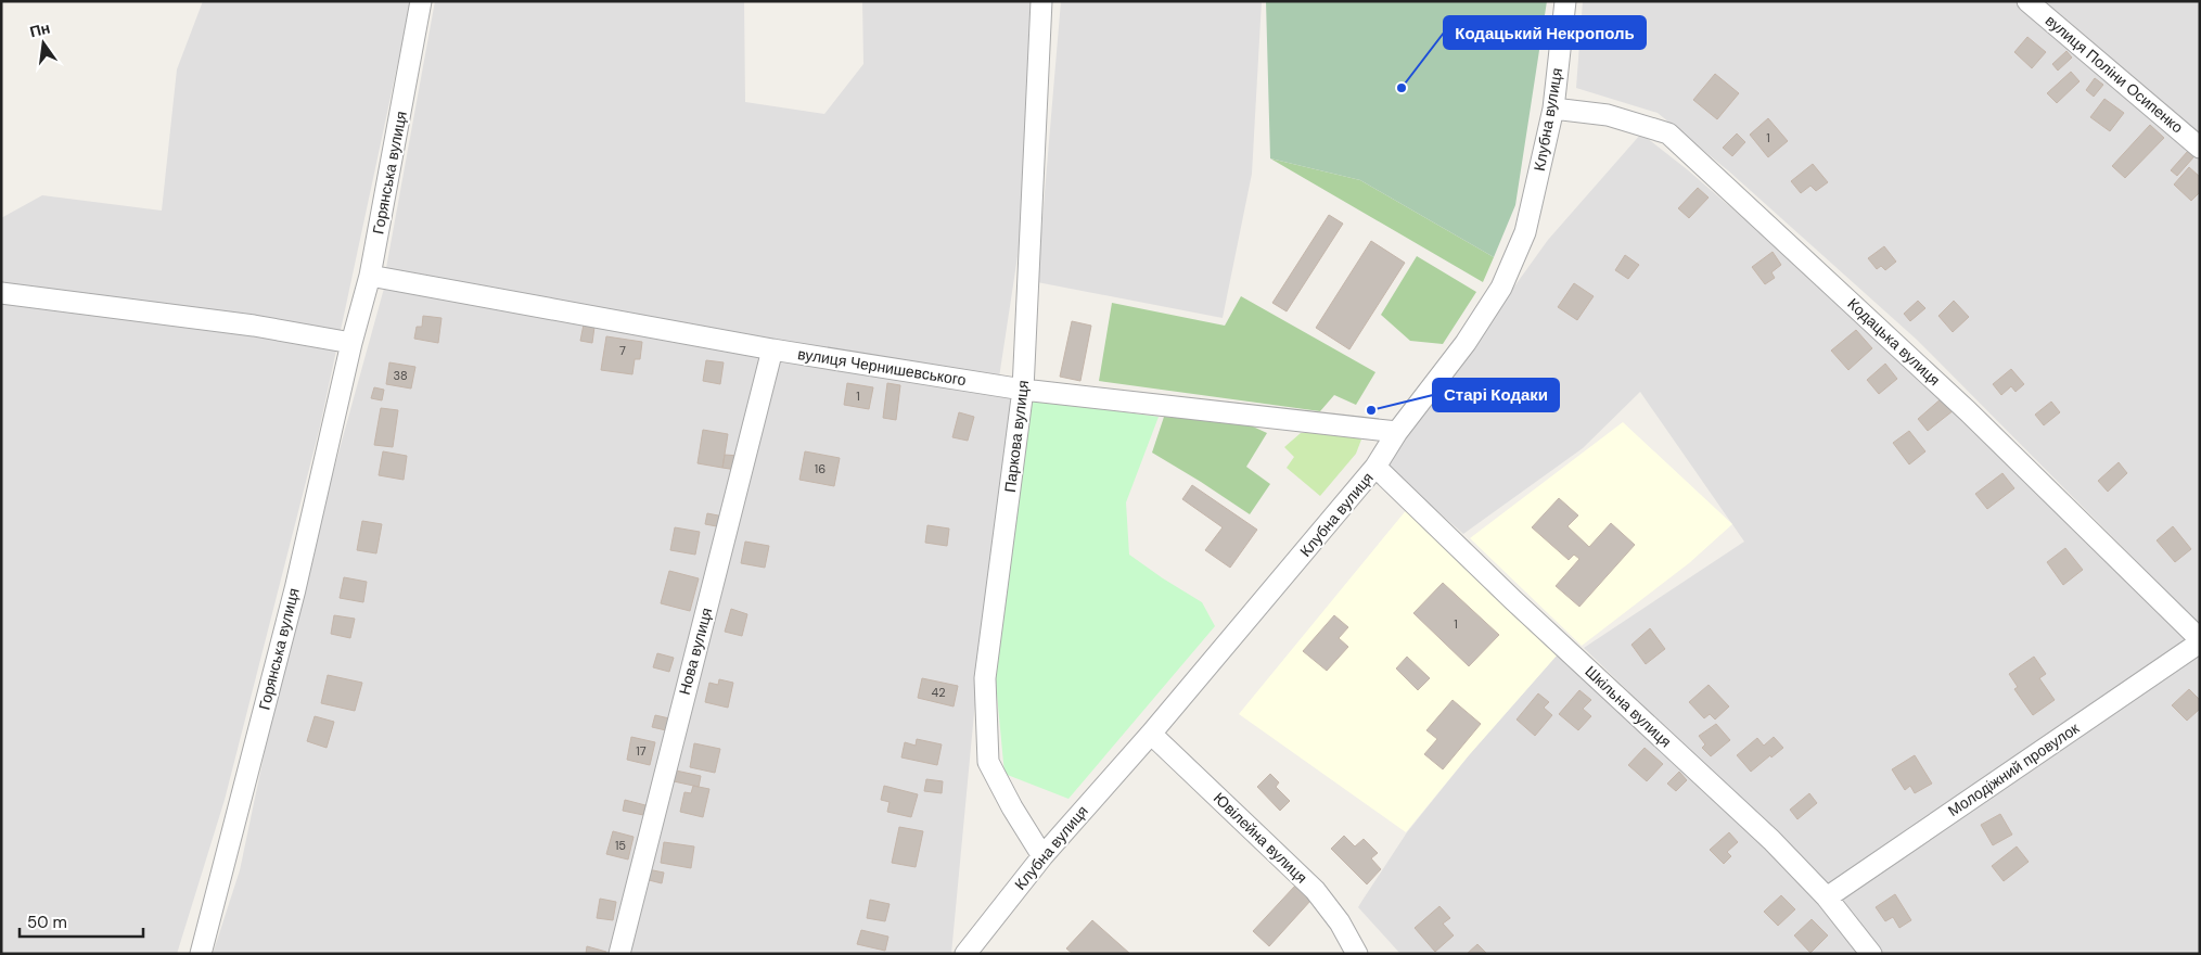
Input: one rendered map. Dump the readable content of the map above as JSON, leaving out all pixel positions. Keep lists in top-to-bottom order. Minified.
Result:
{"streets":{"street":["вулиця Поліни Осипенко","Клубна вулиця","Горянська вулиця","Кодацька вулиця","вулиця Чернишевського","Паркова вулиця","Нова вулиця","Шкільна вулиця","Молодіжний провулок","Ювілейна вулиця"]},"crossings":[["Клубна вулиця","Кодацька вулиця"],["Клубна вулиця","вулиця Чернишевського"],["Клубна вулиця","Паркова вулиця"],["Клубна вулиця","Шкільна вулиця"],["Клубна вулиця","Ювілейна вулиця"],["Горянська вулиця","вулиця Чернишевського"],["Кодацька вулиця","Молодіжний провулок"],["вулиця Чернишевського","Паркова вулиця"],["вулиця Чернишевського","Нова вулиця"],["Шкільна вулиця","Молодіжний провулок"]],"places":["Кодацький Некрополь","Старі Кодаки"],"house_numbers":["1","7","38","1","16","1","42","17","15"],"scale_bar":"50 m","north":"top"}
